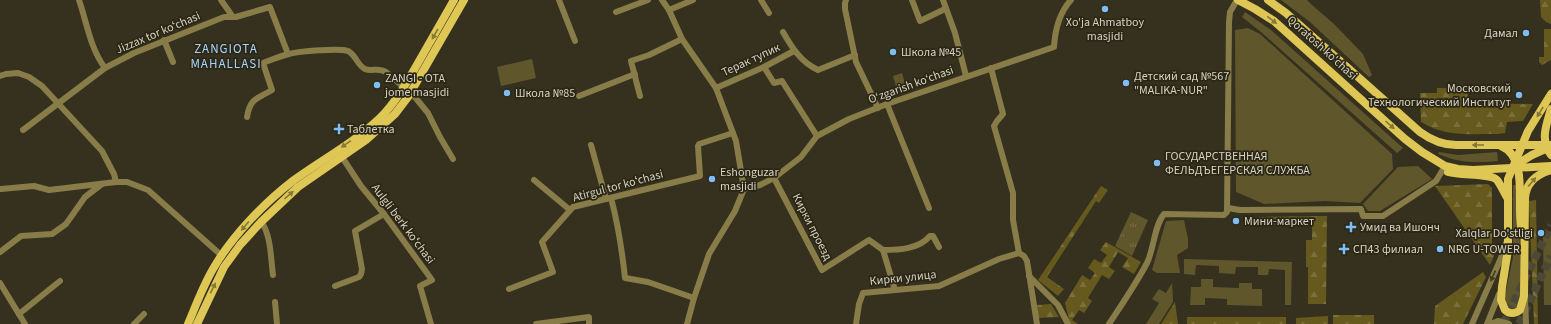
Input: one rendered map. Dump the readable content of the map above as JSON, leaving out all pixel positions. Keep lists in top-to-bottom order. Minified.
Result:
{"streets":{"main road":["Qoratosh ko'chasi"],"street":["Jizzax tor koʻchasi","Терак тупик","O‘zgarish ko‘chasi","Atirgul tor koʻchasi","Aulgli berk koʻchasi","Кирки проезд","Кирки улица"]},"crossings":[["O‘zgarish ko‘chasi","Кирки проезд"]],"districts":["ZANGIOTA MAHALLASI"],"places":{"other":["Xo'ja Ahmatboy masjidi","Дамал","Школа №45","Детский сад №567 \"MALIKA-NUR\"","ZANGI - OTA jome masjidi","Школа №85","Московский Технологический Институт","ГОСУДАРСТВЕННАЯ ФЕЛЬДЪЕГЕРСКАЯ СЛУЖБА","Eshonguzar masjidi","Мини-маркет","Xalqlar Do'stligi","NRG U-TOWER"],"health":["Таблетка","Умид ва Ишонч","СП43 филиал"]}}
